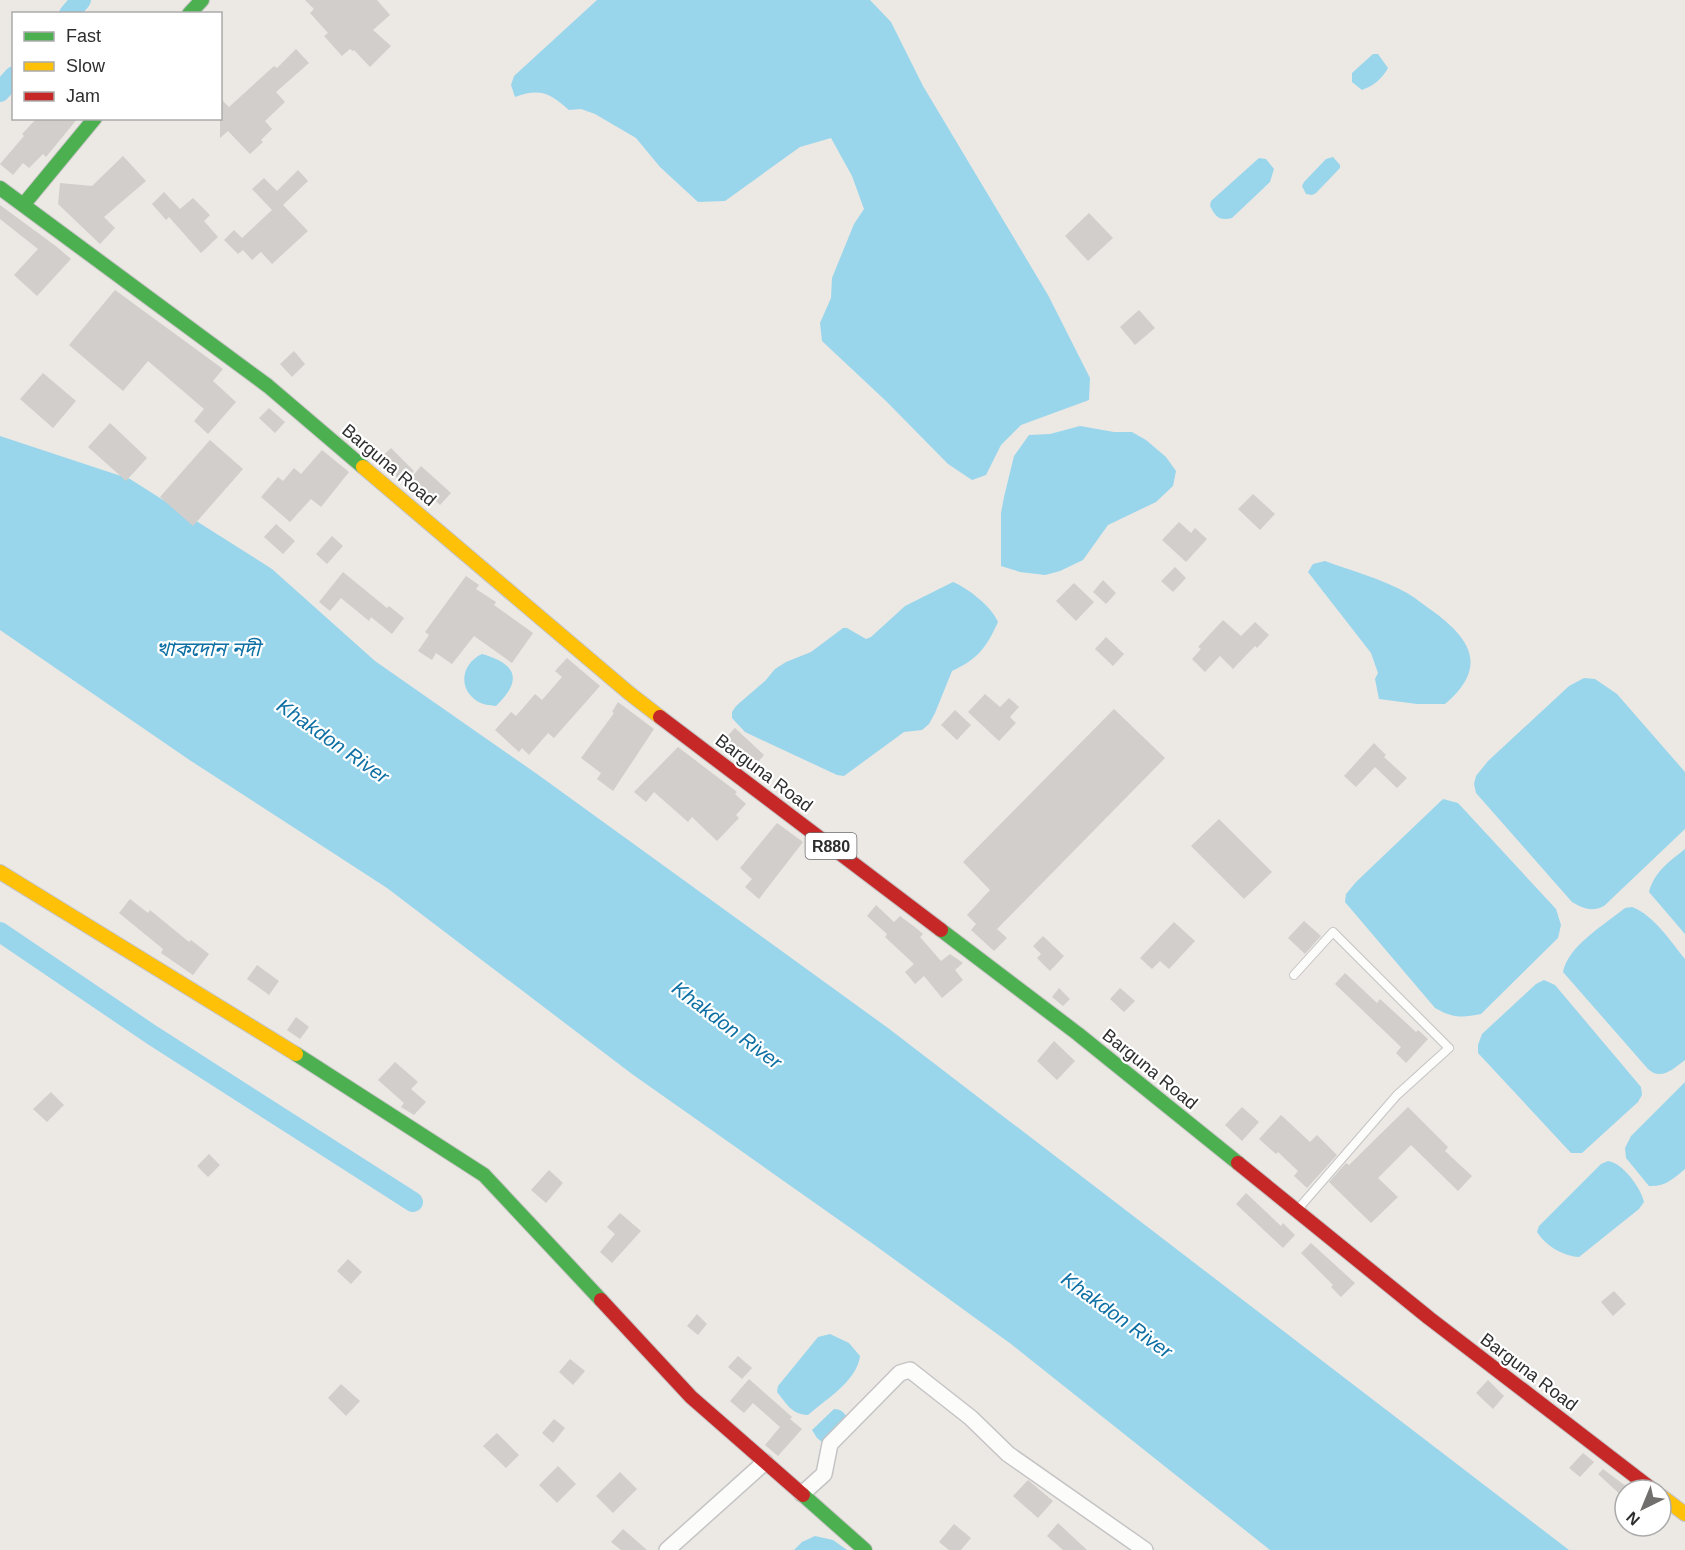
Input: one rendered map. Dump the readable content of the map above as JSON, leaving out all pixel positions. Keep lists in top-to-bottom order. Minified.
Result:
{"streets":{"main road":["Barguna Road","R880"]},"water":["খাকদোন নদী","Khakdon River"],"legend":["Fast","Slow","Jam"],"north":"bottom left"}
